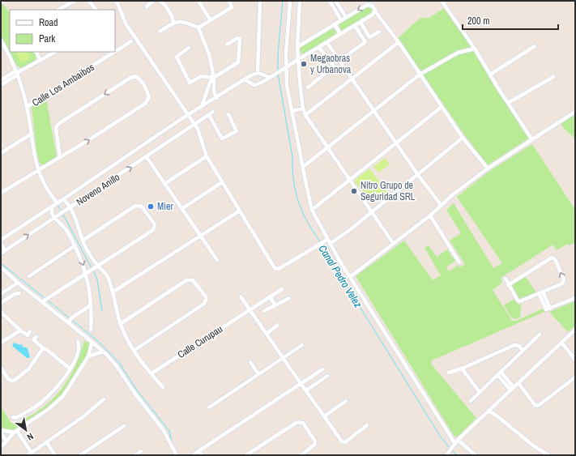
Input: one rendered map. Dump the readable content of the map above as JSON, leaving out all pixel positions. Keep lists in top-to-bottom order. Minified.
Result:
{"streets":{"street":["Calle Los Ambaibos","Noveno Anillo","Calle Curupau"]},"water":["Canal Pedro Velez"],"places":["Megaobras y Urbanova","Nitro Grupo de Seguridad SRL","Mier"],"legend":["Road","Park"],"scale_bar":"200 m","north":"bottom right"}
